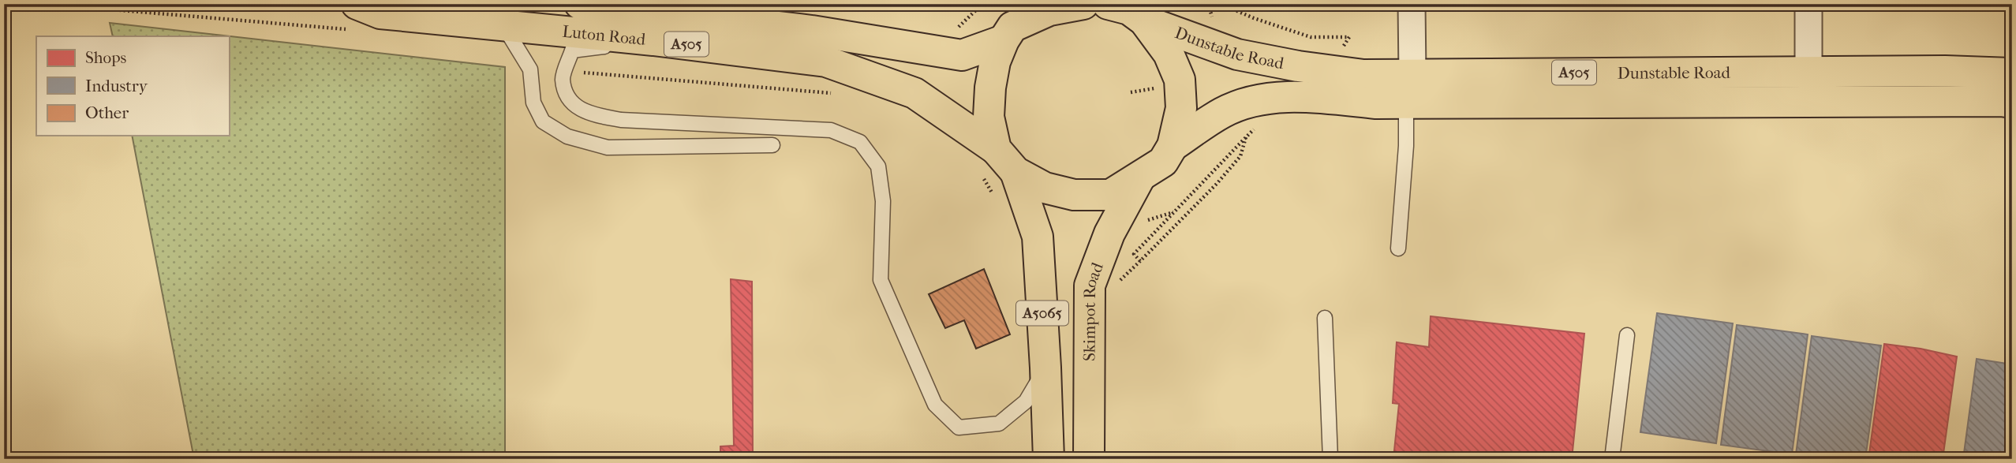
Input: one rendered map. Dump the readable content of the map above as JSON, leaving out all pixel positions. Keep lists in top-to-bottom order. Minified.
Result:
{"streets":{"main road":["Luton Road","A505","Dunstable Road","A5065","Skimpot Road"]},"crossings":[["Luton Road","A505"],["A505","Dunstable Road"],["A505","A5065"],["A505","Skimpot Road"]],"legend":["Shops","Industry","Other"]}
